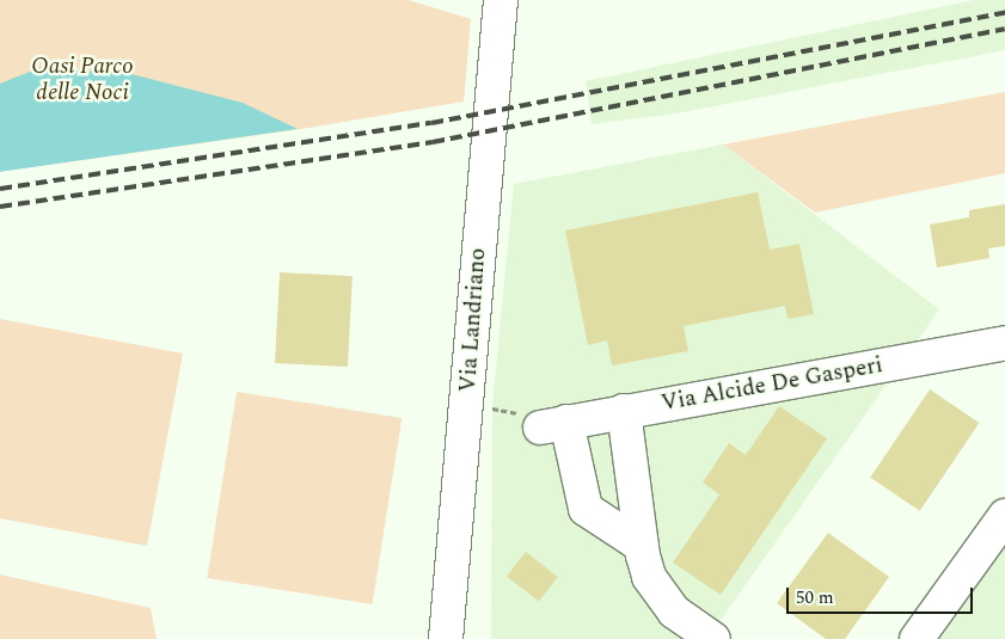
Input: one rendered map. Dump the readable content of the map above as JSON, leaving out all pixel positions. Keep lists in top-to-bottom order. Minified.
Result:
{"streets":{"street":["Via Landriano","Via Alcide De Gasperi"]},"parks":["Oasi Parco delle Noci"],"scale_bar":"50 m"}
